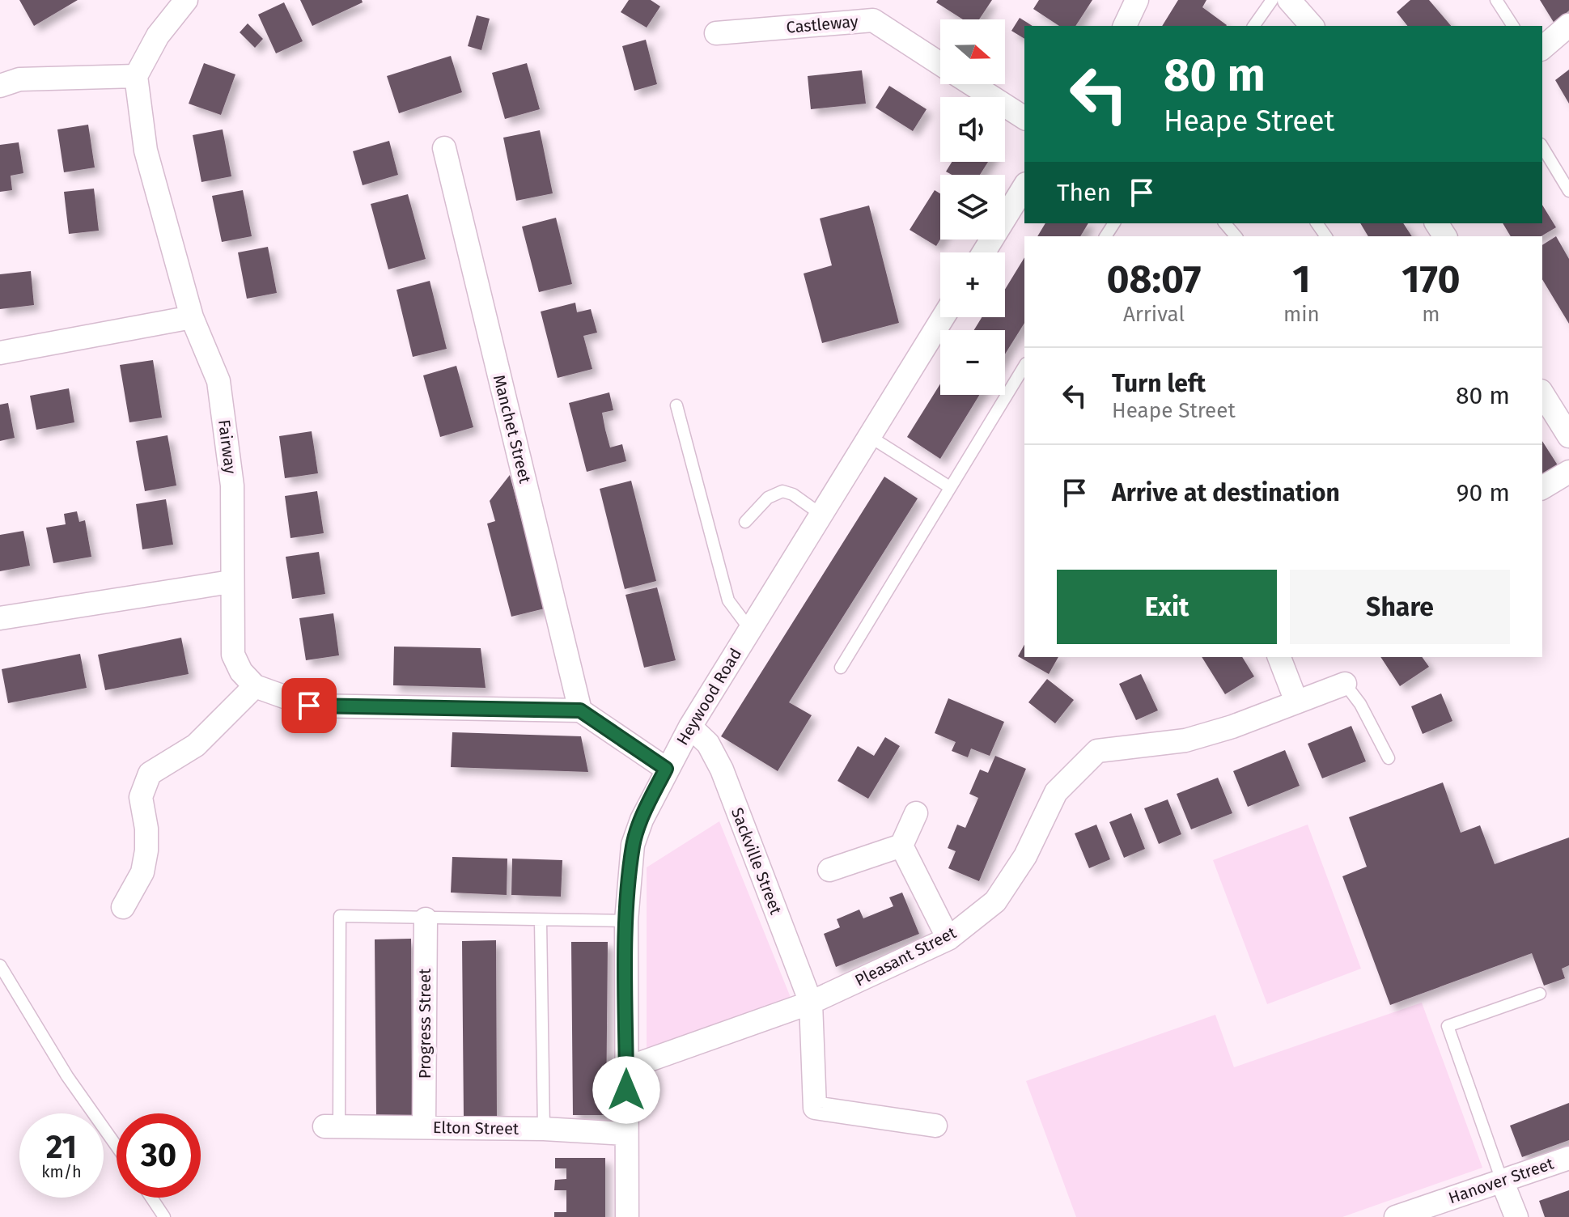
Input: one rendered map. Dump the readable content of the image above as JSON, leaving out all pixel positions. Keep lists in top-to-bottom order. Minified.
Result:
{"streets":{"street":["Castleway","Manchet Street","Fairway","Heywood Road","Sackville Street","Pleasant Street","Progress Street","Elton Street","Hanover Street"]},"crossings":[["Heywood Road","Sackville Street"],["Heywood Road","Pleasant Street"],["Heywood Road","Elton Street"],["Sackville Street","Pleasant Street"],["Progress Street","Elton Street"]],"north":"right","page":{"map_buttons":["+","−"],"turn":["80 m","Heape Street"],"then":"Then","eta":["08:07","Arrival","1","min","170","m"],"list":[{"name":"Turn left","note":"Heape Street","value":"80 m"},{"name":"Arrive at destination","value":"90 m"}],"buttons":["Exit","Share"],"speed":"21 km/h","limit":"30"}}
